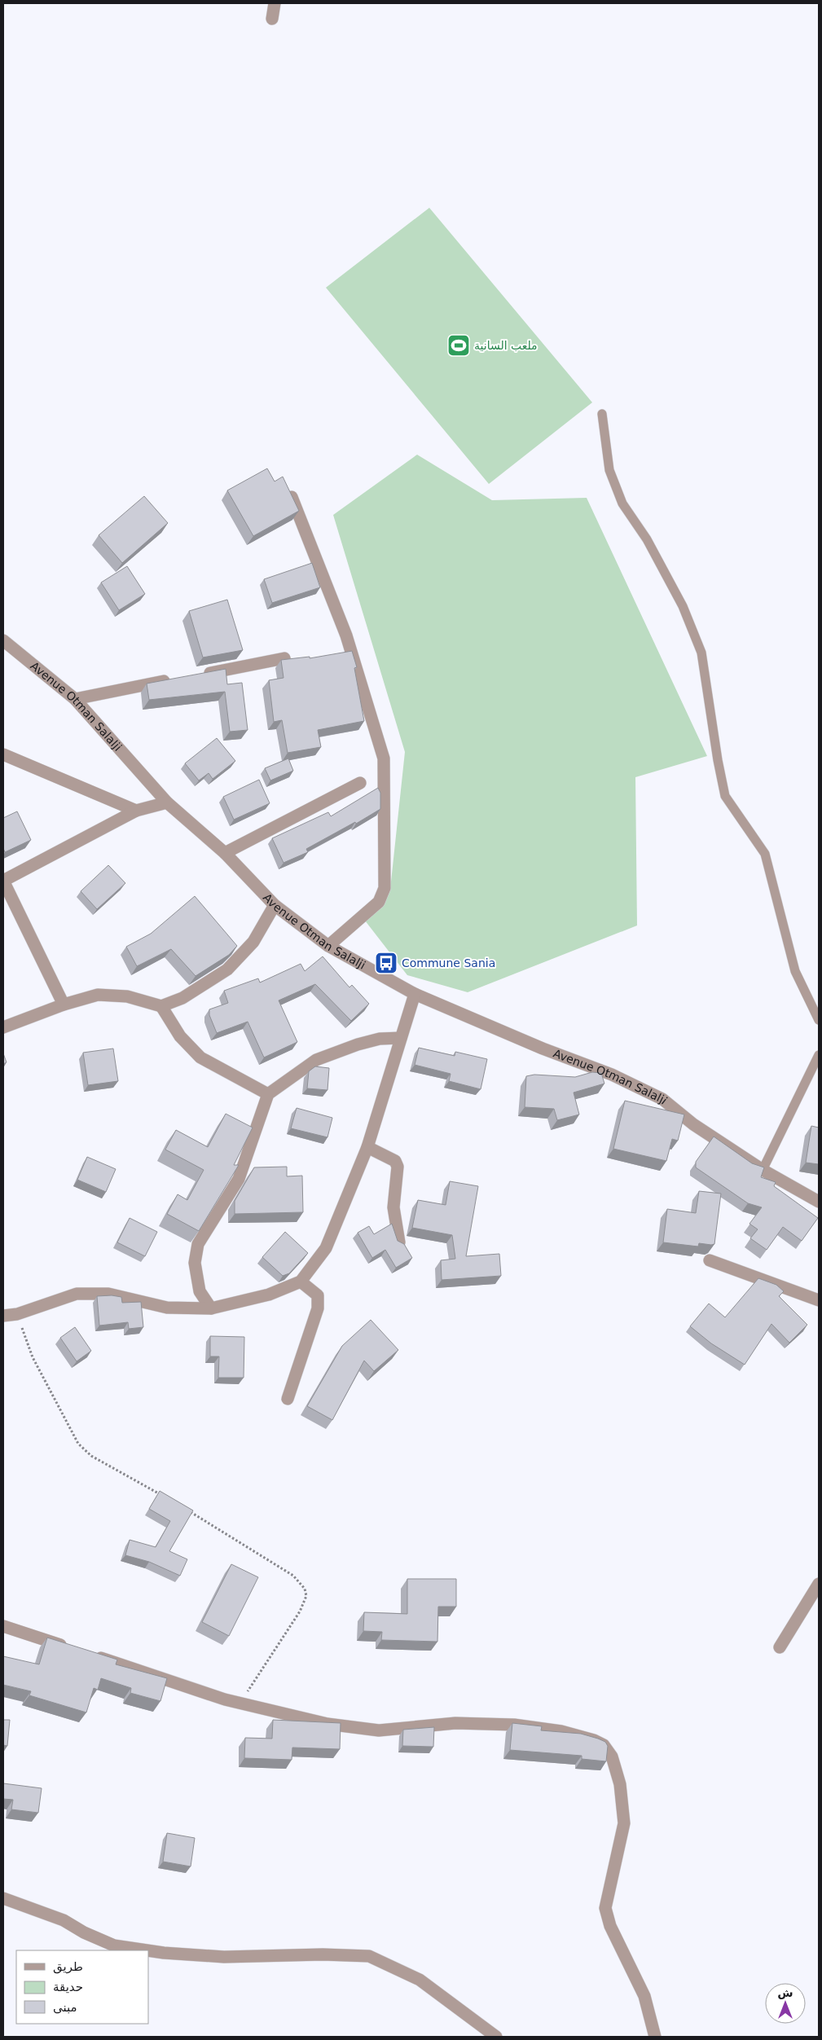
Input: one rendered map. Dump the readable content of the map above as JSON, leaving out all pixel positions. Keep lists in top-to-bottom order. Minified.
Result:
{"streets":{"street":["Avenue Otman Salalji"]},"places":{"sports":["ملعب السانية"],"bus stop":["Commune Sania"]},"legend":["طريق","حديقة","مبنى"],"north":"top"}
